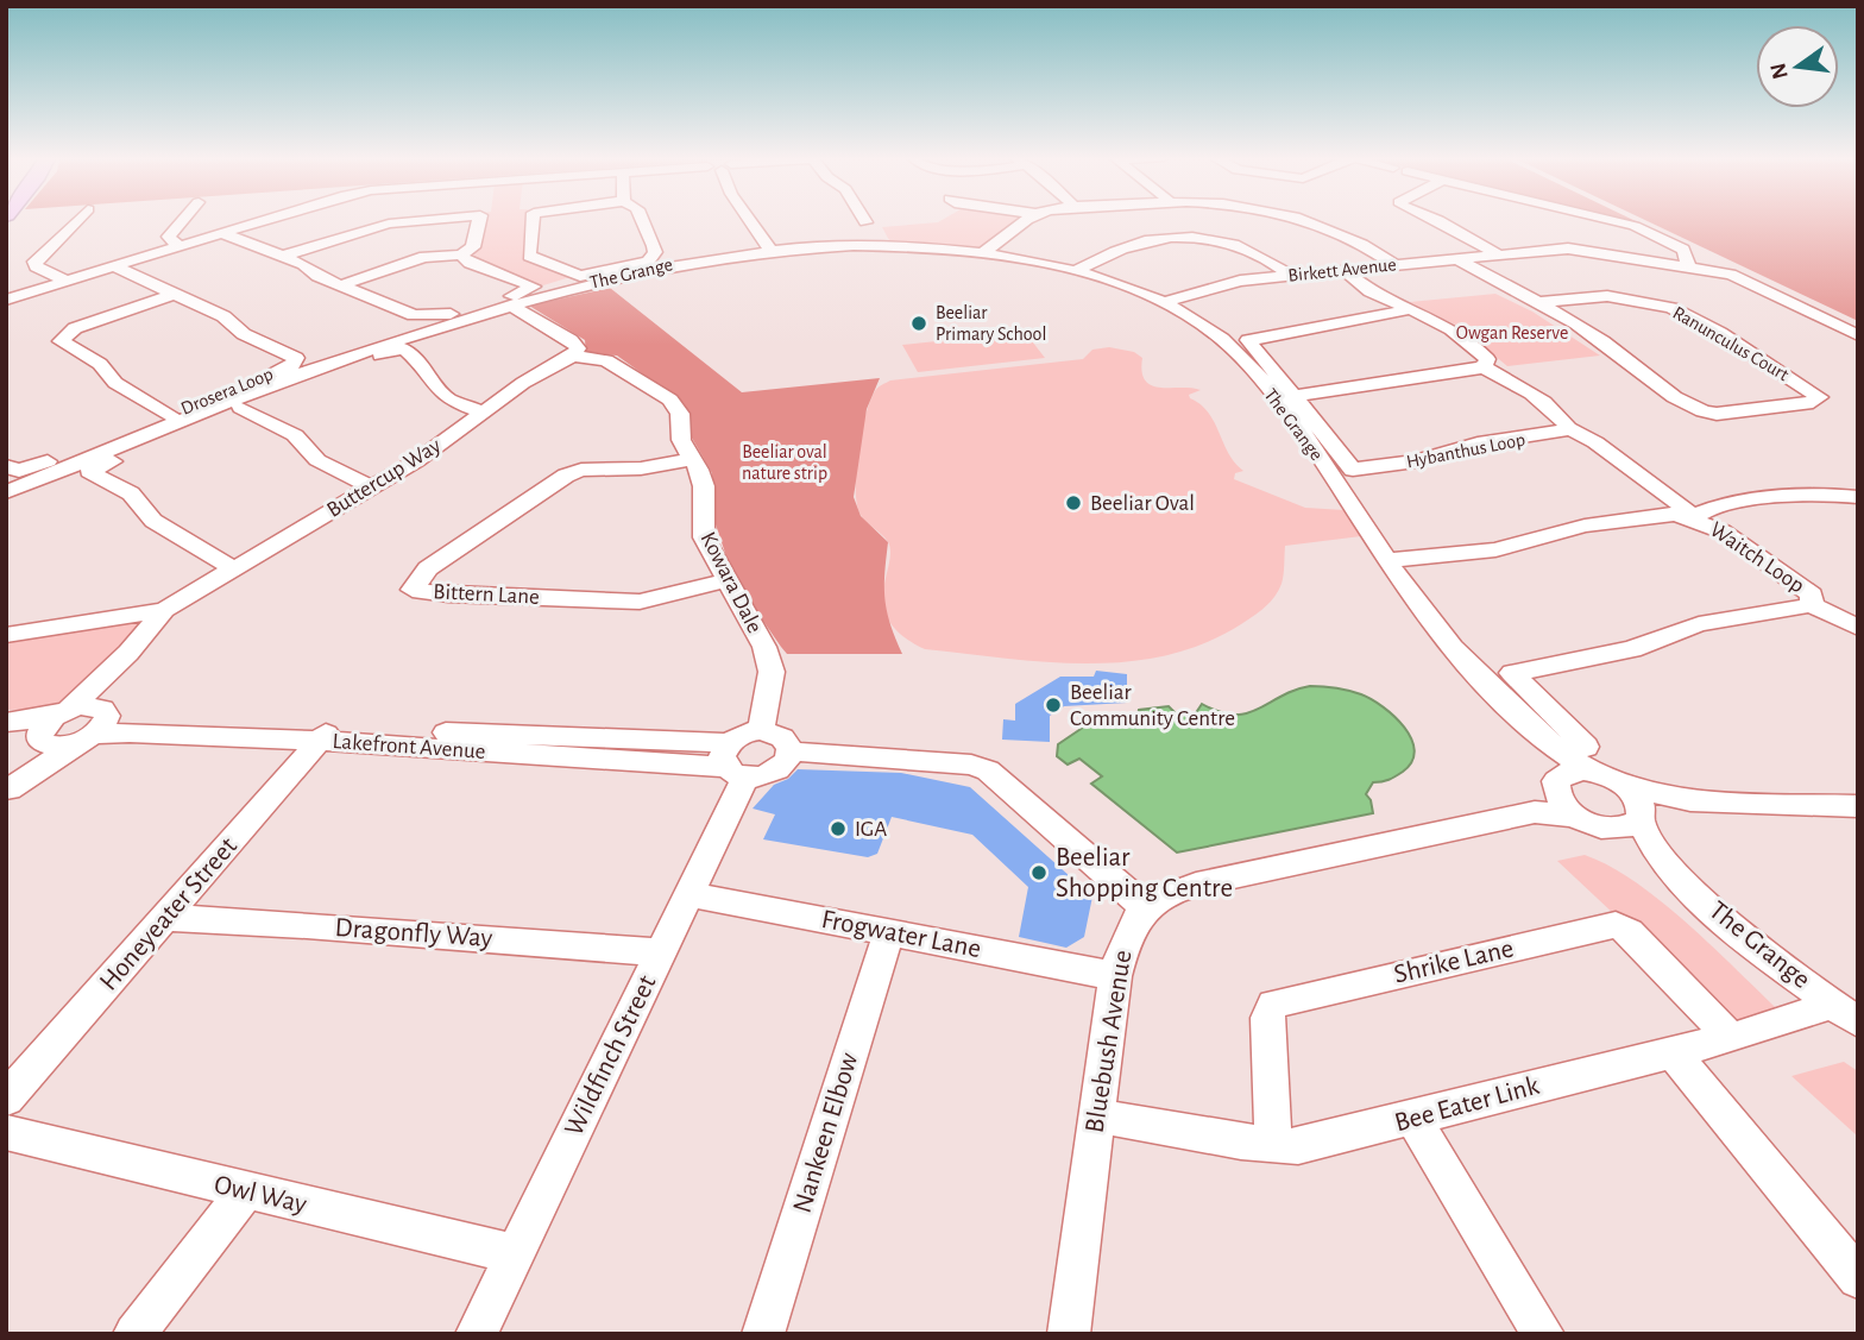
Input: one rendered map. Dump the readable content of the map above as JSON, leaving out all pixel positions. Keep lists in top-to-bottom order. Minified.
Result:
{"streets":{"street":["Birkett Avenue","The Grange","Ranunculus Court","Drosera Loop","Hybanthus Loop","Buttercup Way","Waitch Loop","Kowara Dale","Bittern Lane","Lakefront Avenue","Honeyeater Street","Dragonfly Way","Frogwater Lane","Shrike Lane","Bluebush Avenue","Wildfinch Street","Bee Eater Link","Nankeen Elbow","Owl Way"]},"crossings":[["Birkett Avenue","The Grange"],["Birkett Avenue","Hybanthus Loop"],["The Grange","Waitch Loop"],["The Grange","Bee Eater Link"],["Buttercup Way","Kowara Dale"],["Buttercup Way","Lakefront Avenue"],["Kowara Dale","Bittern Lane"],["Lakefront Avenue","Honeyeater Street"],["Lakefront Avenue","Wildfinch Street"],["Honeyeater Street","Dragonfly Way"],["Dragonfly Way","Wildfinch Street"],["Frogwater Lane","Bluebush Avenue"],["Frogwater Lane","Wildfinch Street"],["Frogwater Lane","Nankeen Elbow"],["Shrike Lane","Bee Eater Link"],["Bluebush Avenue","Bee Eater Link"],["Wildfinch Street","Owl Way"]],"parks":["Owgan Reserve","Beeliar oval nature strip"],"places":["Beeliar Primary School","Beeliar Oval","Beeliar Community Centre","IGA","Beeliar Shopping Centre"],"north":"left"}
